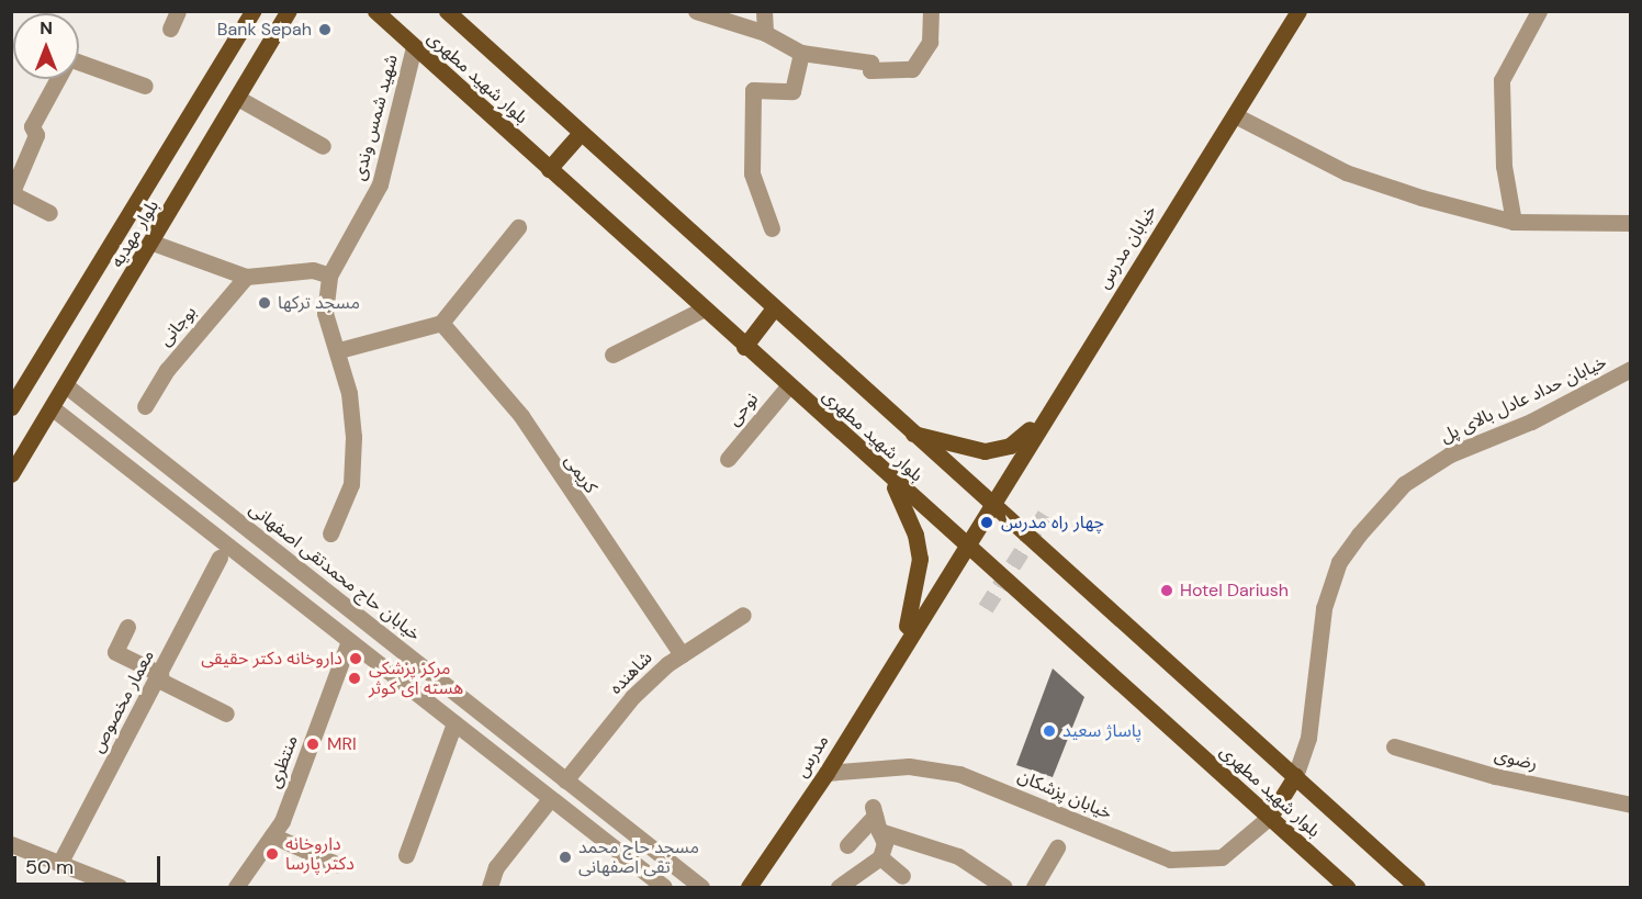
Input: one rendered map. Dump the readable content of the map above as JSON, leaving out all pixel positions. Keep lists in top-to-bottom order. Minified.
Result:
{"streets":{"main road":["بلوار شهید مطهری","بلوار مهدیه","خیابان مدرس","مدرس"],"street":["شهید شمس وندی","بوجانی","خیابان حداد عادل بالای پل","نوحی","کریمی","خیابان حاج محمدتقی اصفهانی","شاهنده","معمار مخصوص","رضوی","منتظری","خیابان پزشکان"]},"crossings":[["بلوار شهید مطهری","شهید شمس وندی"],["بلوار شهید مطهری","خیابان مدرس"],["بلوار شهید مطهری","خیابان حداد عادل بالای پل"],["بلوار شهید مطهری","نوحی"],["بلوار شهید مطهری","مدرس"],["بلوار شهید مطهری","خیابان پزشکان"],["بلوار مهدیه","خیابان حاج محمدتقی اصفهانی"],["خیابان مدرس","مدرس"],["کریمی","شاهنده"],["خیابان حاج محمدتقی اصفهانی","شاهنده"],["مدرس","خیابان پزشکان"]],"places":["Bank Sepah","مسجد ترکها","چهار راه مدرس","Hotel Dariush","داروخانه دکتر حقیقی","مرکز پزشکی هسته ای کوثر","پاساژ سعید","MRI","داروخانه دکتر پارسا","مسجد حاج محمد تقی اصفهانی"],"scale_bar":"50 m","north":"top"}
